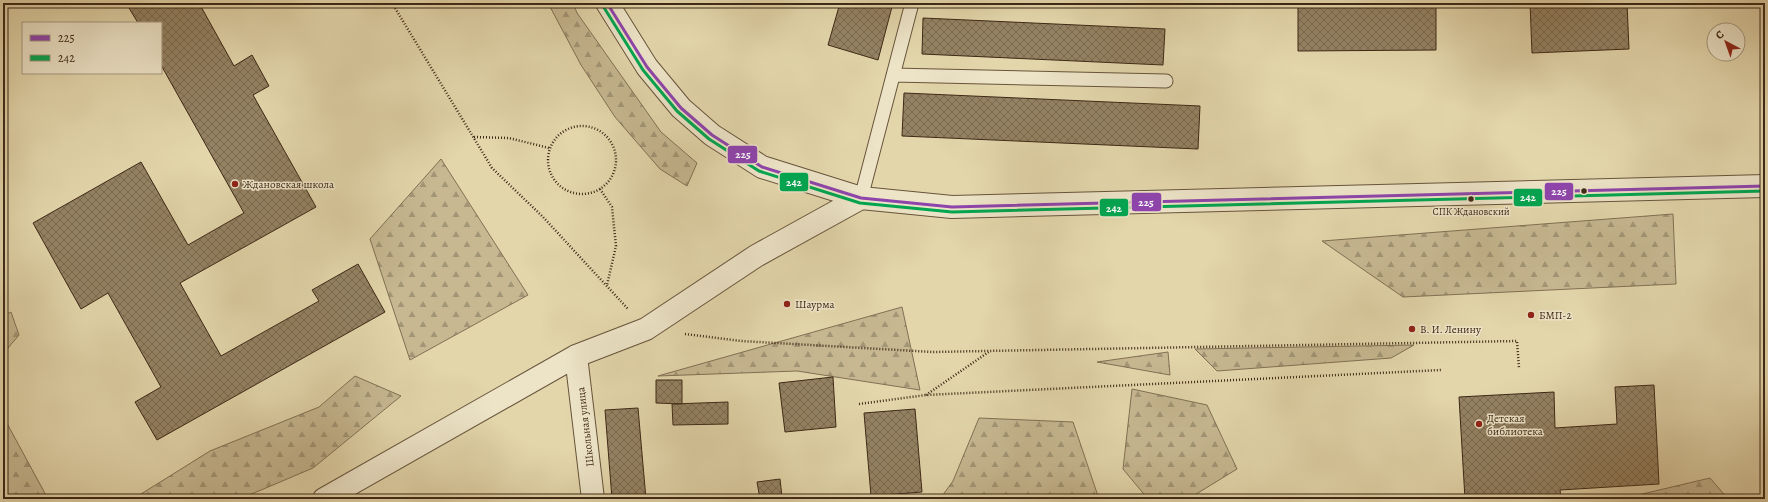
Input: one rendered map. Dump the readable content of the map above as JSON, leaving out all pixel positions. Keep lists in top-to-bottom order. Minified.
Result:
{"streets":{"street":["Школьная улица"]},"places":["Ждановская школа","СПК Ждановский","Шаурма","БМП-2","В. И. Ленину","Детская библиотека"],"lines":["transit line 225","transit line 242"],"legend":["225","242"],"north":"top left"}
